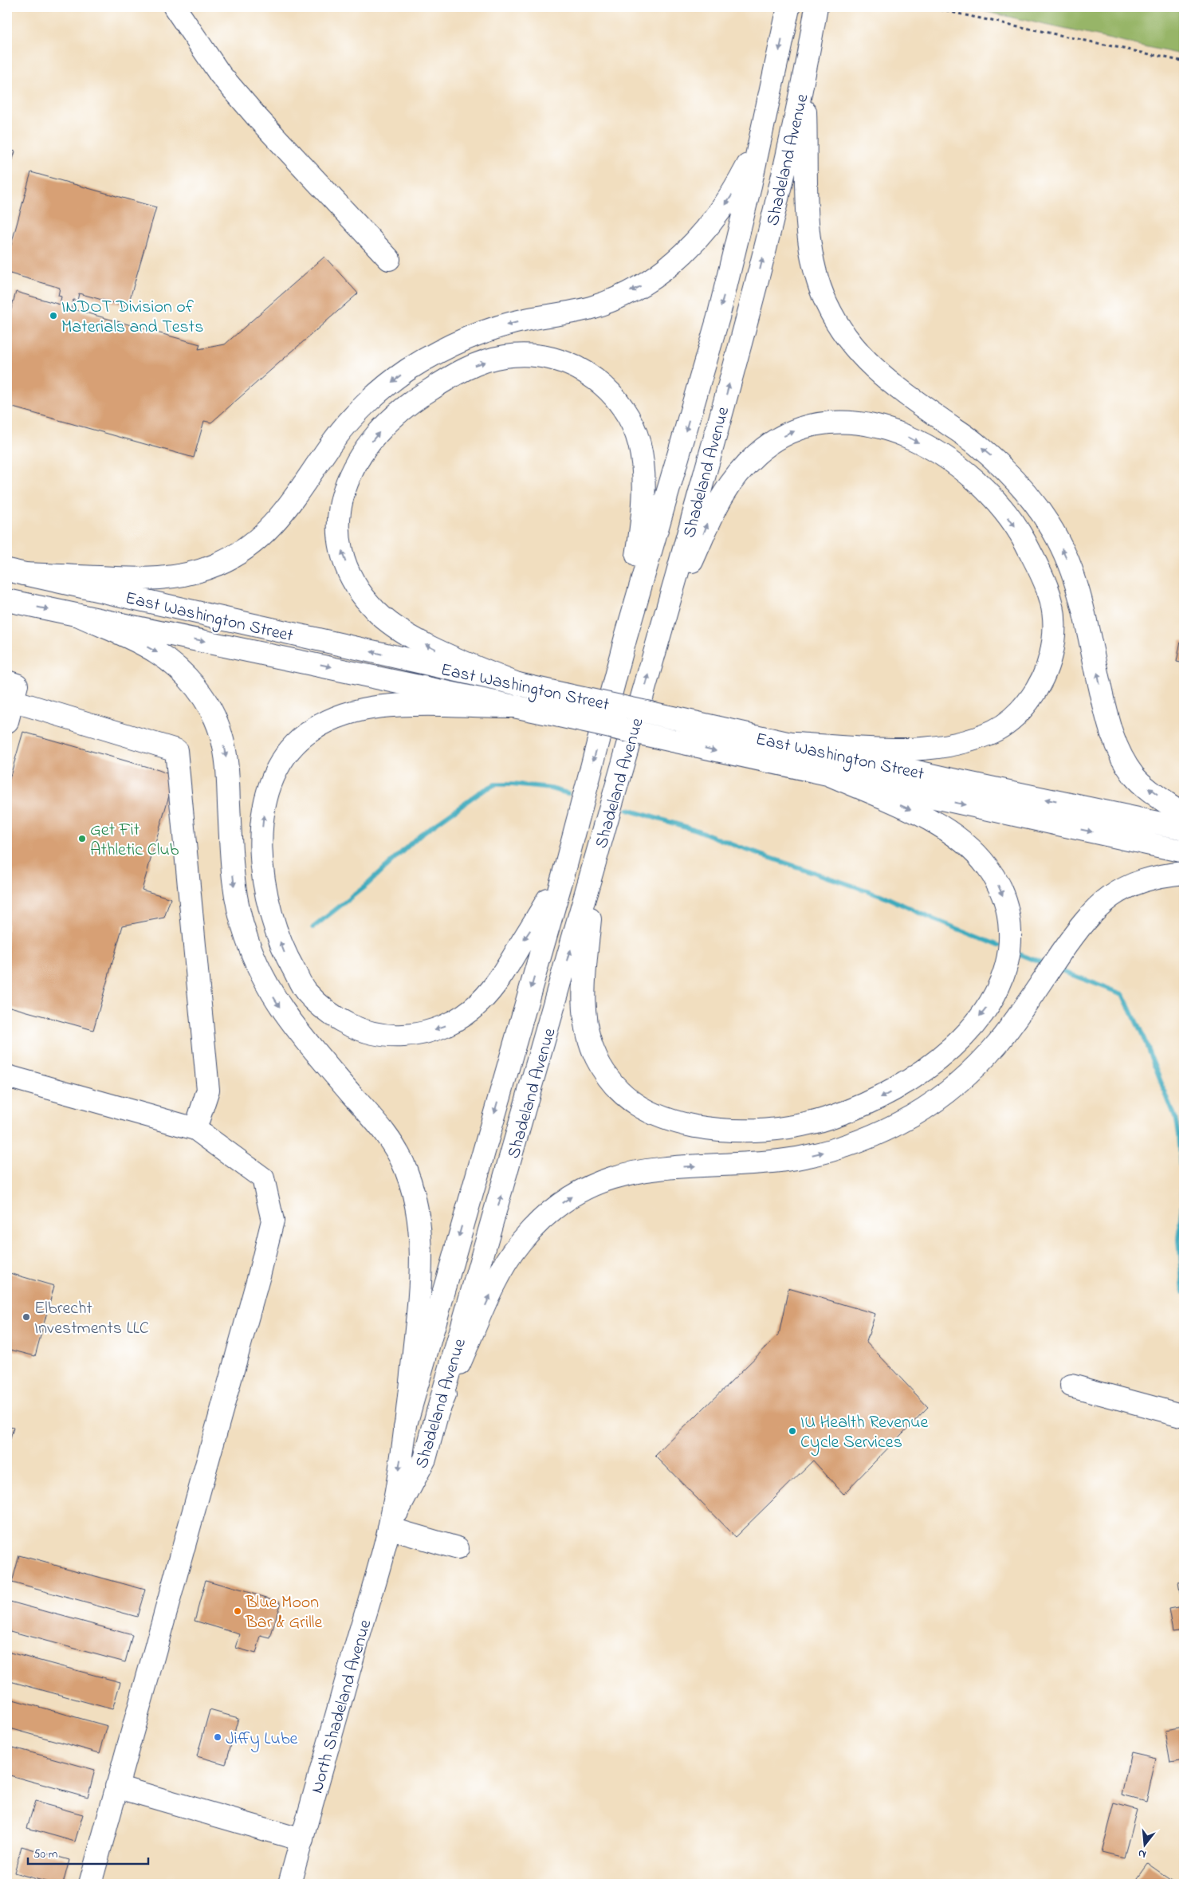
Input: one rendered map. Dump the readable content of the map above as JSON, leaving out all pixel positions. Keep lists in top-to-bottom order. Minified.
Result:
{"streets":{"main road":["Shadeland Avenue","East Washington Street","North Shadeland Avenue"]},"crossings":[["Shadeland Avenue","North Shadeland Avenue"]],"places":["INDOT Division of Materials and Tests","Get Fit Athletic Club","Elbrecht Investments LLC","IU Health Revenue Cycle Services","Blue Moon Bar & Grille","Jiffy Lube"],"scale_bar":"50 m","north":"bottom"}
